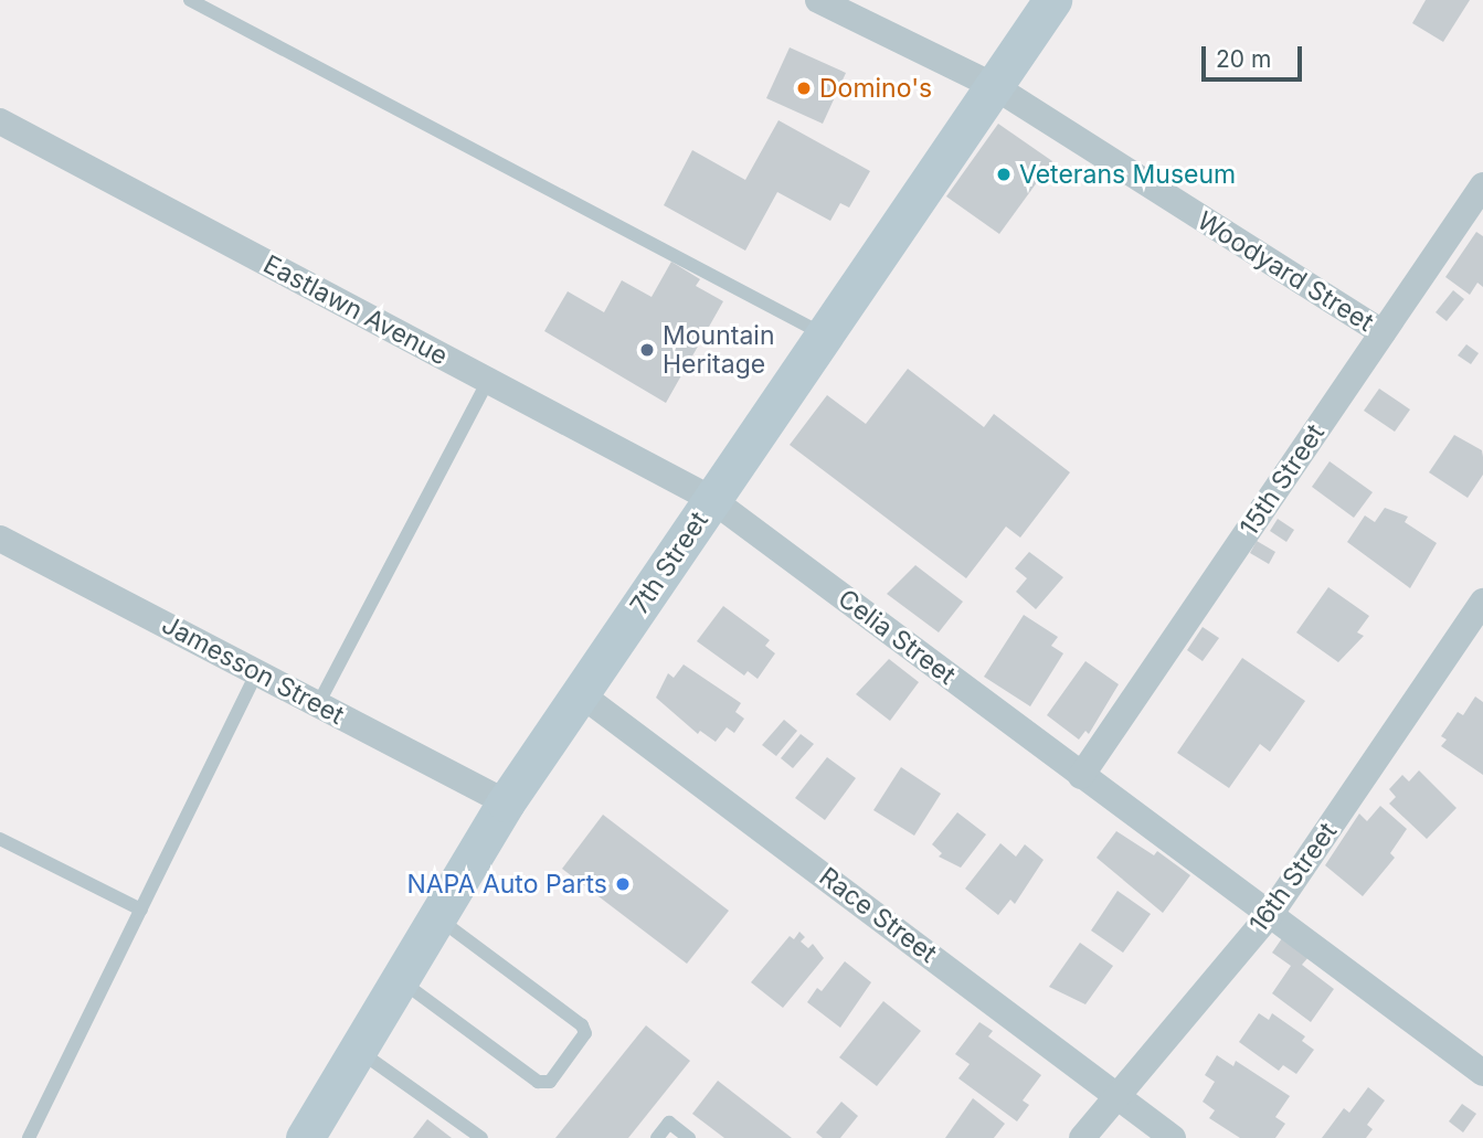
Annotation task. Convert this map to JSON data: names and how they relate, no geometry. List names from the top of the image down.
{
  "streets": {
    "main road": ["7th Street"],
    "street": [
      "Woodyard Street",
      "Eastlawn Avenue",
      "15th Street",
      "Celia Street",
      "Jamesson Street",
      "16th Street",
      "Race Street"
    ]
  },
  "crossings": [
    ["Woodyard Street", "15th Street"],
    ["Woodyard Street", "7th Street"],
    ["Eastlawn Avenue", "7th Street"],
    ["Eastlawn Avenue", "Celia Street"],
    ["15th Street", "Celia Street"],
    ["7th Street", "Celia Street"],
    ["7th Street", "Jamesson Street"],
    ["7th Street", "Race Street"],
    ["Celia Street", "16th Street"],
    ["16th Street", "Race Street"]
  ],
  "places": [
    "Domino's",
    "Veterans Museum",
    "Mountain Heritage",
    "NAPA Auto Parts"
  ],
  "scale_bar": "20 m"
}
